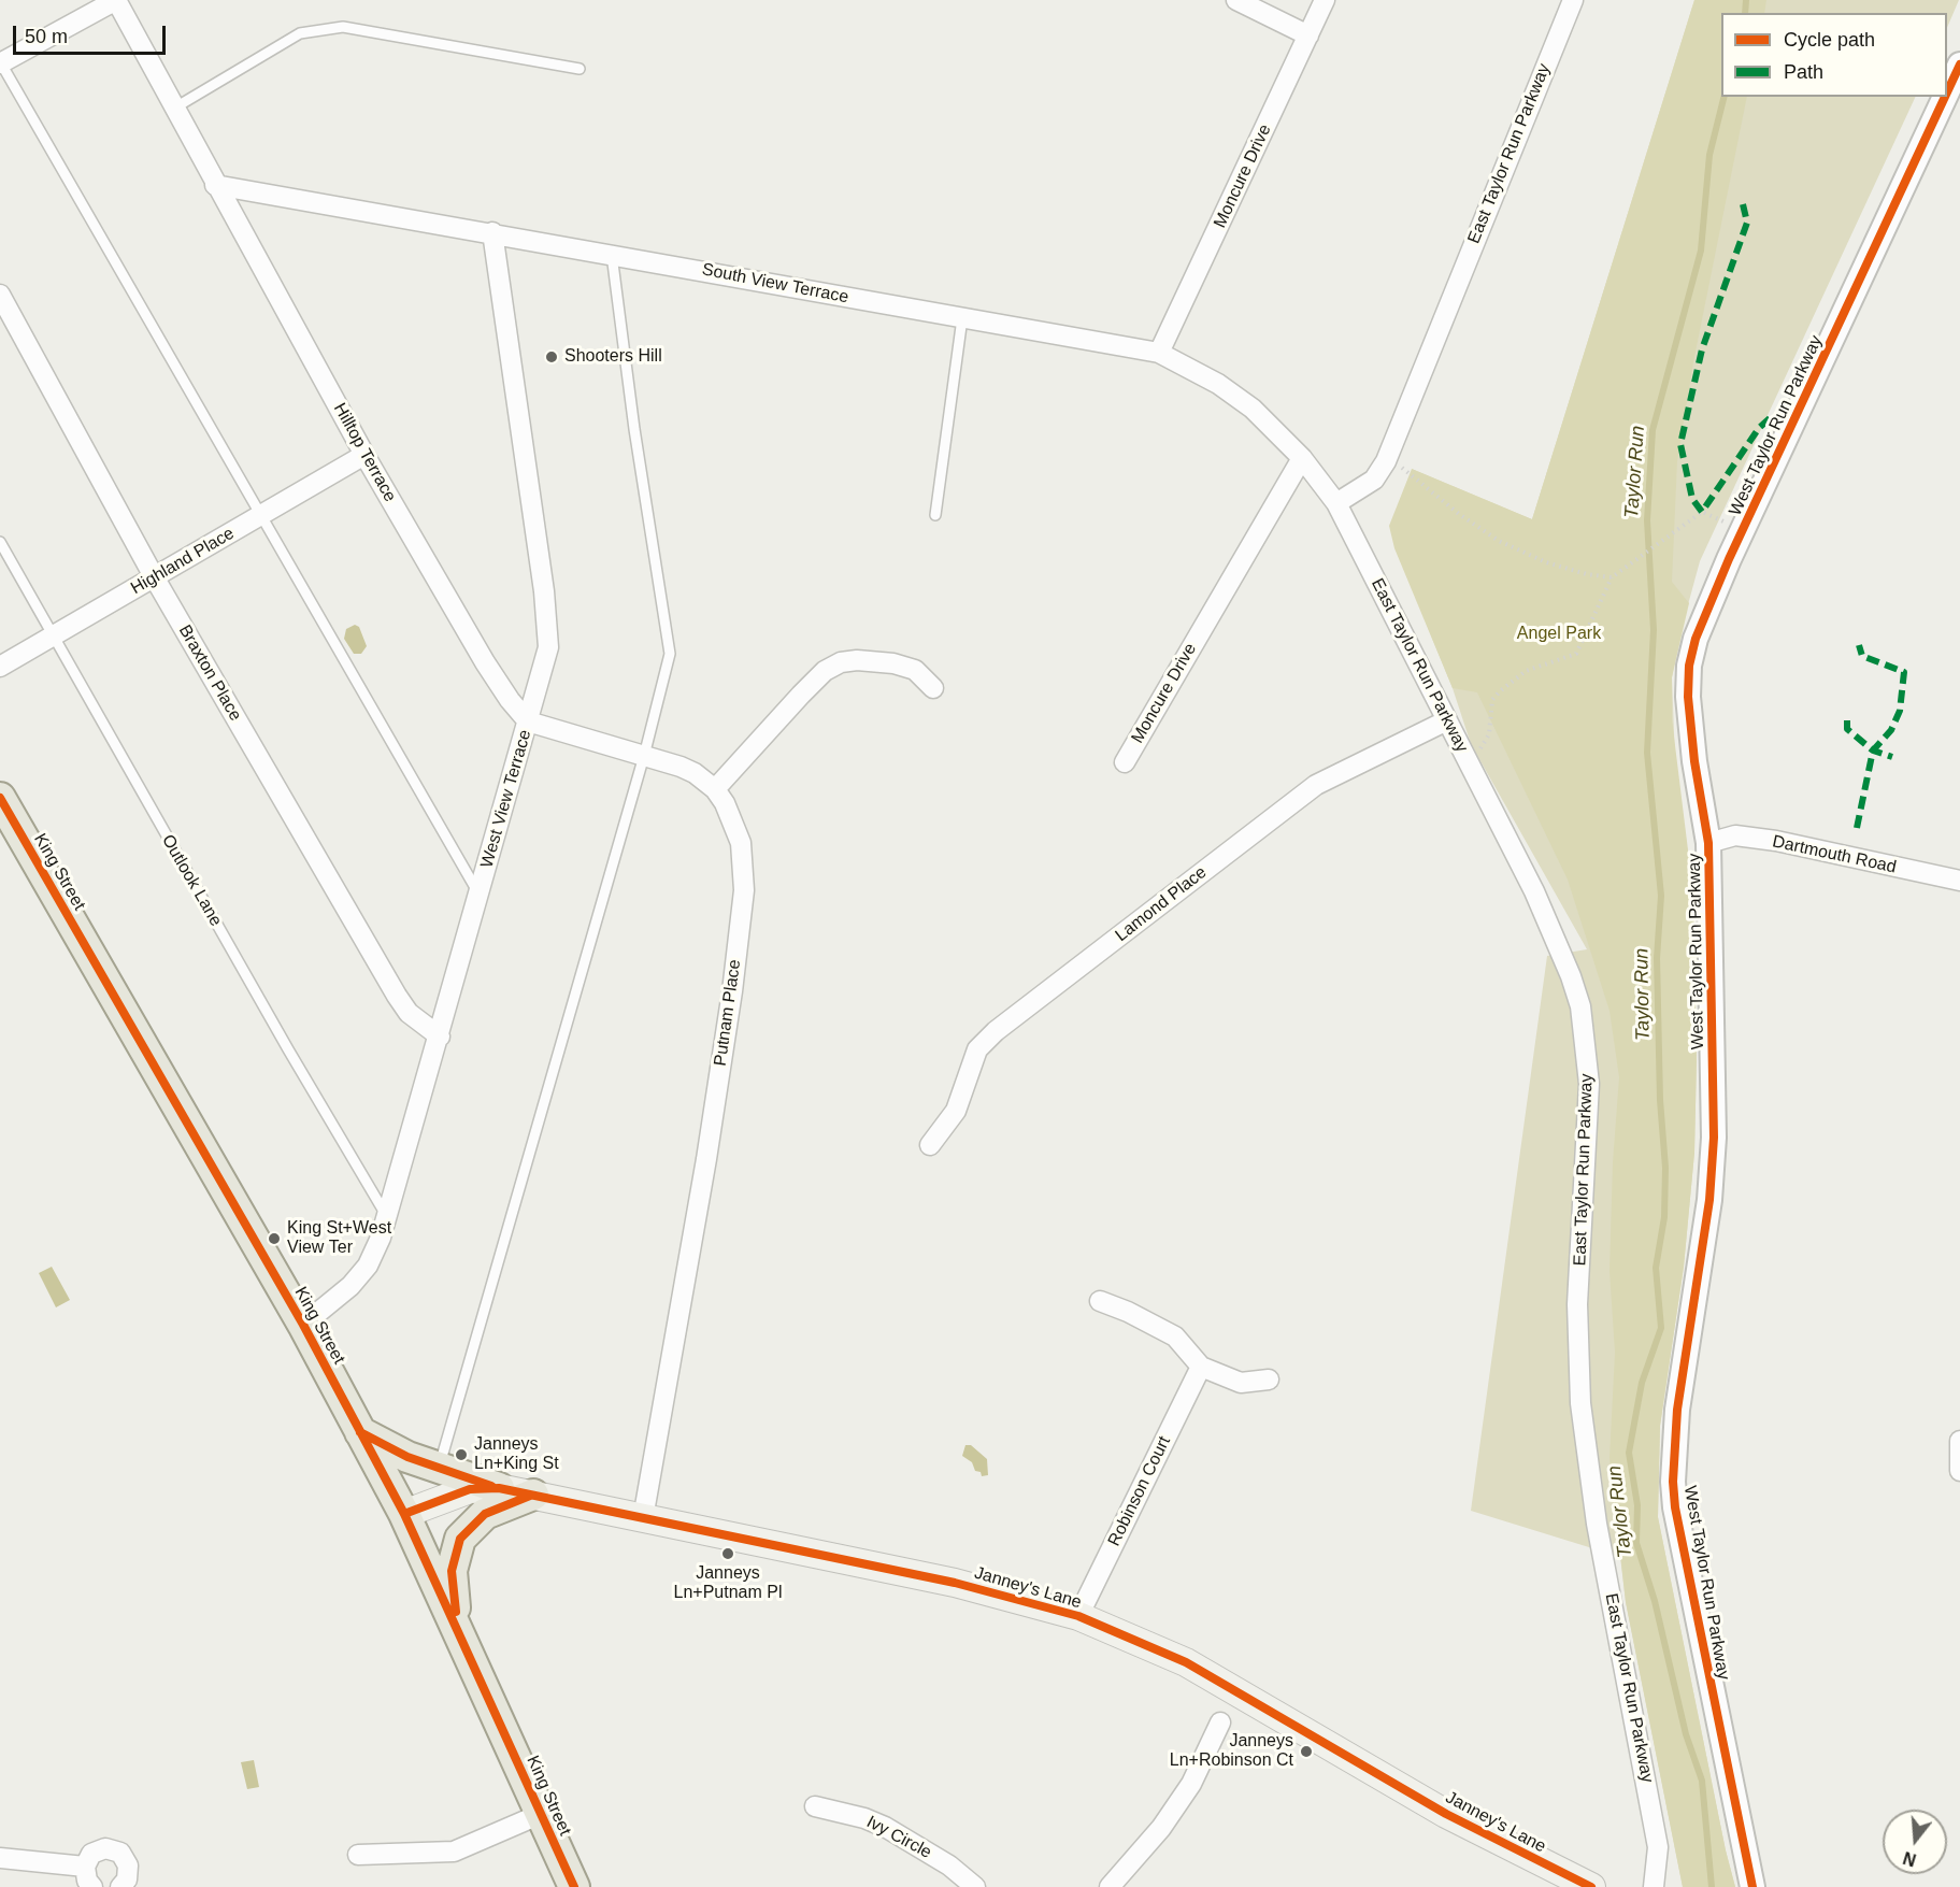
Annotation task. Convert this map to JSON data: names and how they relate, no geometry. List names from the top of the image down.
{
  "streets": {
    "main road": ["King Street", "Janney's Lane"],
    "street": [
      "East Taylor Run Parkway",
      "Moncure Drive",
      "South View Terrace",
      "West Taylor Run Parkway",
      "Hilltop Terrace",
      "Highland Place",
      "Braxton Place",
      "West View Terrace",
      "Dartmouth Road",
      "Lamond Place",
      "Putnam Place",
      "Robinson Court",
      "Ivy Circle"
    ],
    "lane": ["Outlook Lane"]
  },
  "crossings": [
    ["East Taylor Run Parkway", "Moncure Drive"],
    ["East Taylor Run Parkway", "South View Terrace"],
    ["East Taylor Run Parkway", "Lamond Place"],
    ["Moncure Drive", "South View Terrace"],
    ["South View Terrace", "Hilltop Terrace"],
    ["South View Terrace", "West View Terrace"],
    ["West Taylor Run Parkway", "Dartmouth Road"],
    ["Hilltop Terrace", "Highland Place"],
    ["Hilltop Terrace", "West View Terrace"],
    ["Highland Place", "Braxton Place"],
    ["Highland Place", "Outlook Lane"],
    ["Braxton Place", "West View Terrace"],
    ["West View Terrace", "King Street"],
    ["West View Terrace", "Outlook Lane"],
    ["King Street", "Janney's Lane"],
    ["Putnam Place", "Janney's Lane"],
    ["Robinson Court", "Janney's Lane"]
  ],
  "water": ["Taylor Run"],
  "parks": ["Angel Park"],
  "places": [
    "Shooters Hill",
    "King St+West View Ter",
    "Janneys Ln+King St",
    "Janneys Ln+Putnam Pl",
    "Janneys Ln+Robinson Ct"
  ],
  "legend": ["Cycle path", "Path"],
  "scale_bar": "50 m",
  "north": "bottom"
}
